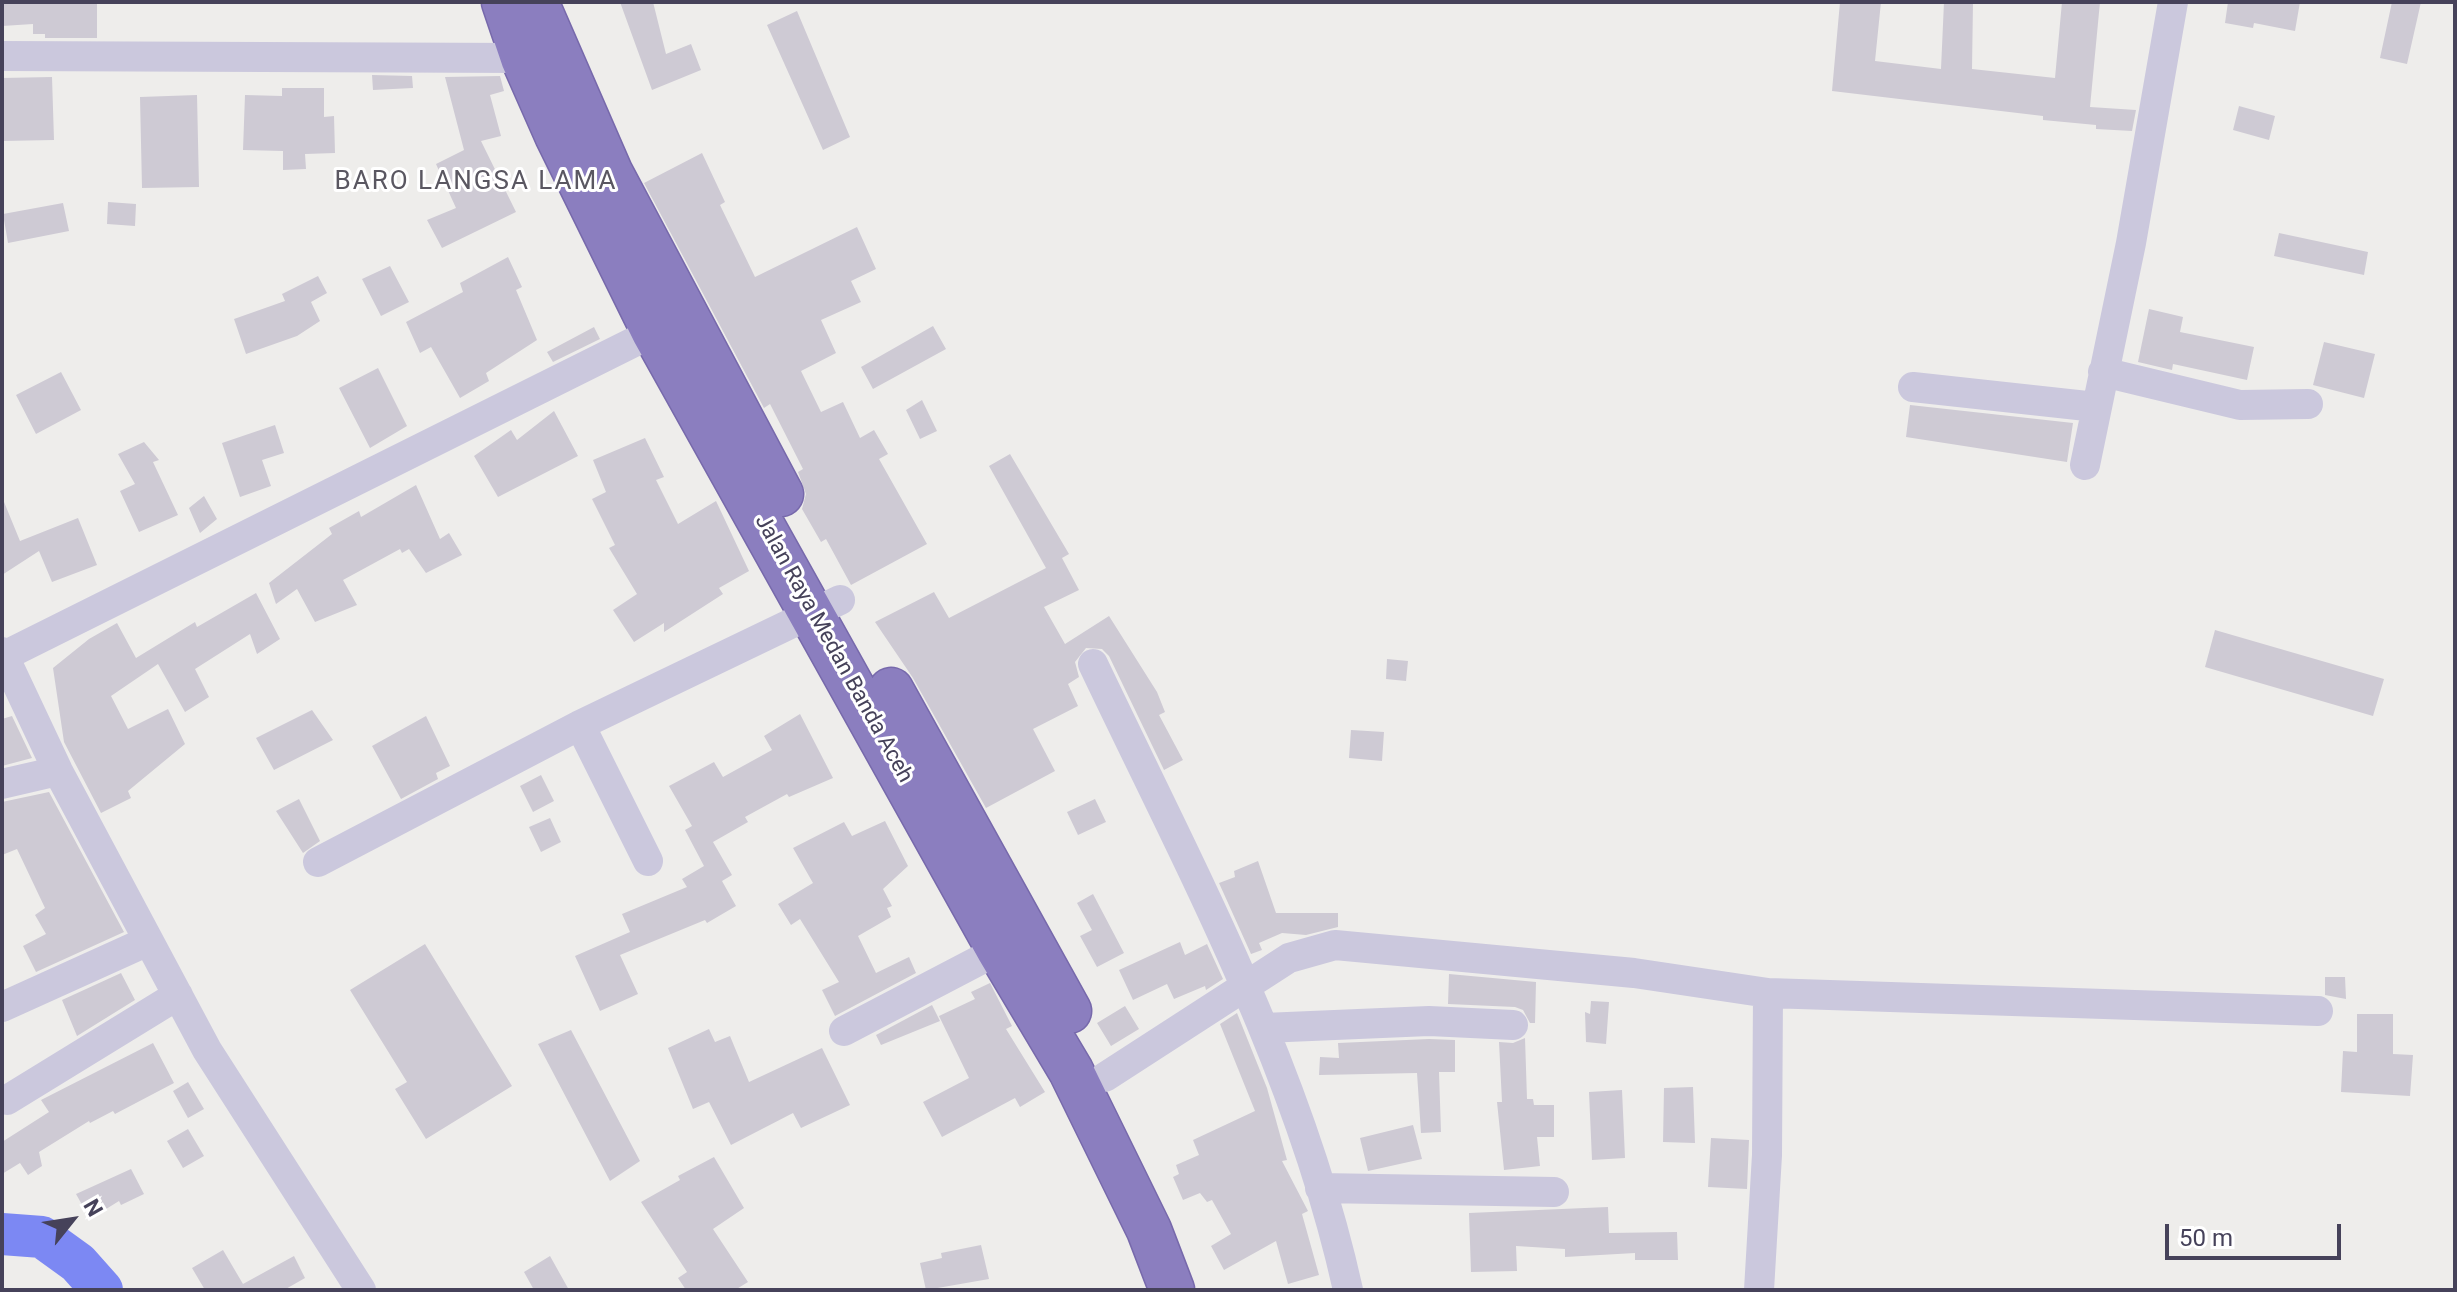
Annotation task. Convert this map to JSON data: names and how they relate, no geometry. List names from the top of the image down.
{
  "streets": {
    "highway": ["Jalan Raya Medan Banda Aceh"]
  },
  "districts": ["BARO LANGSA LAMA"],
  "scale_bar": "50 m",
  "north": "top right"
}
